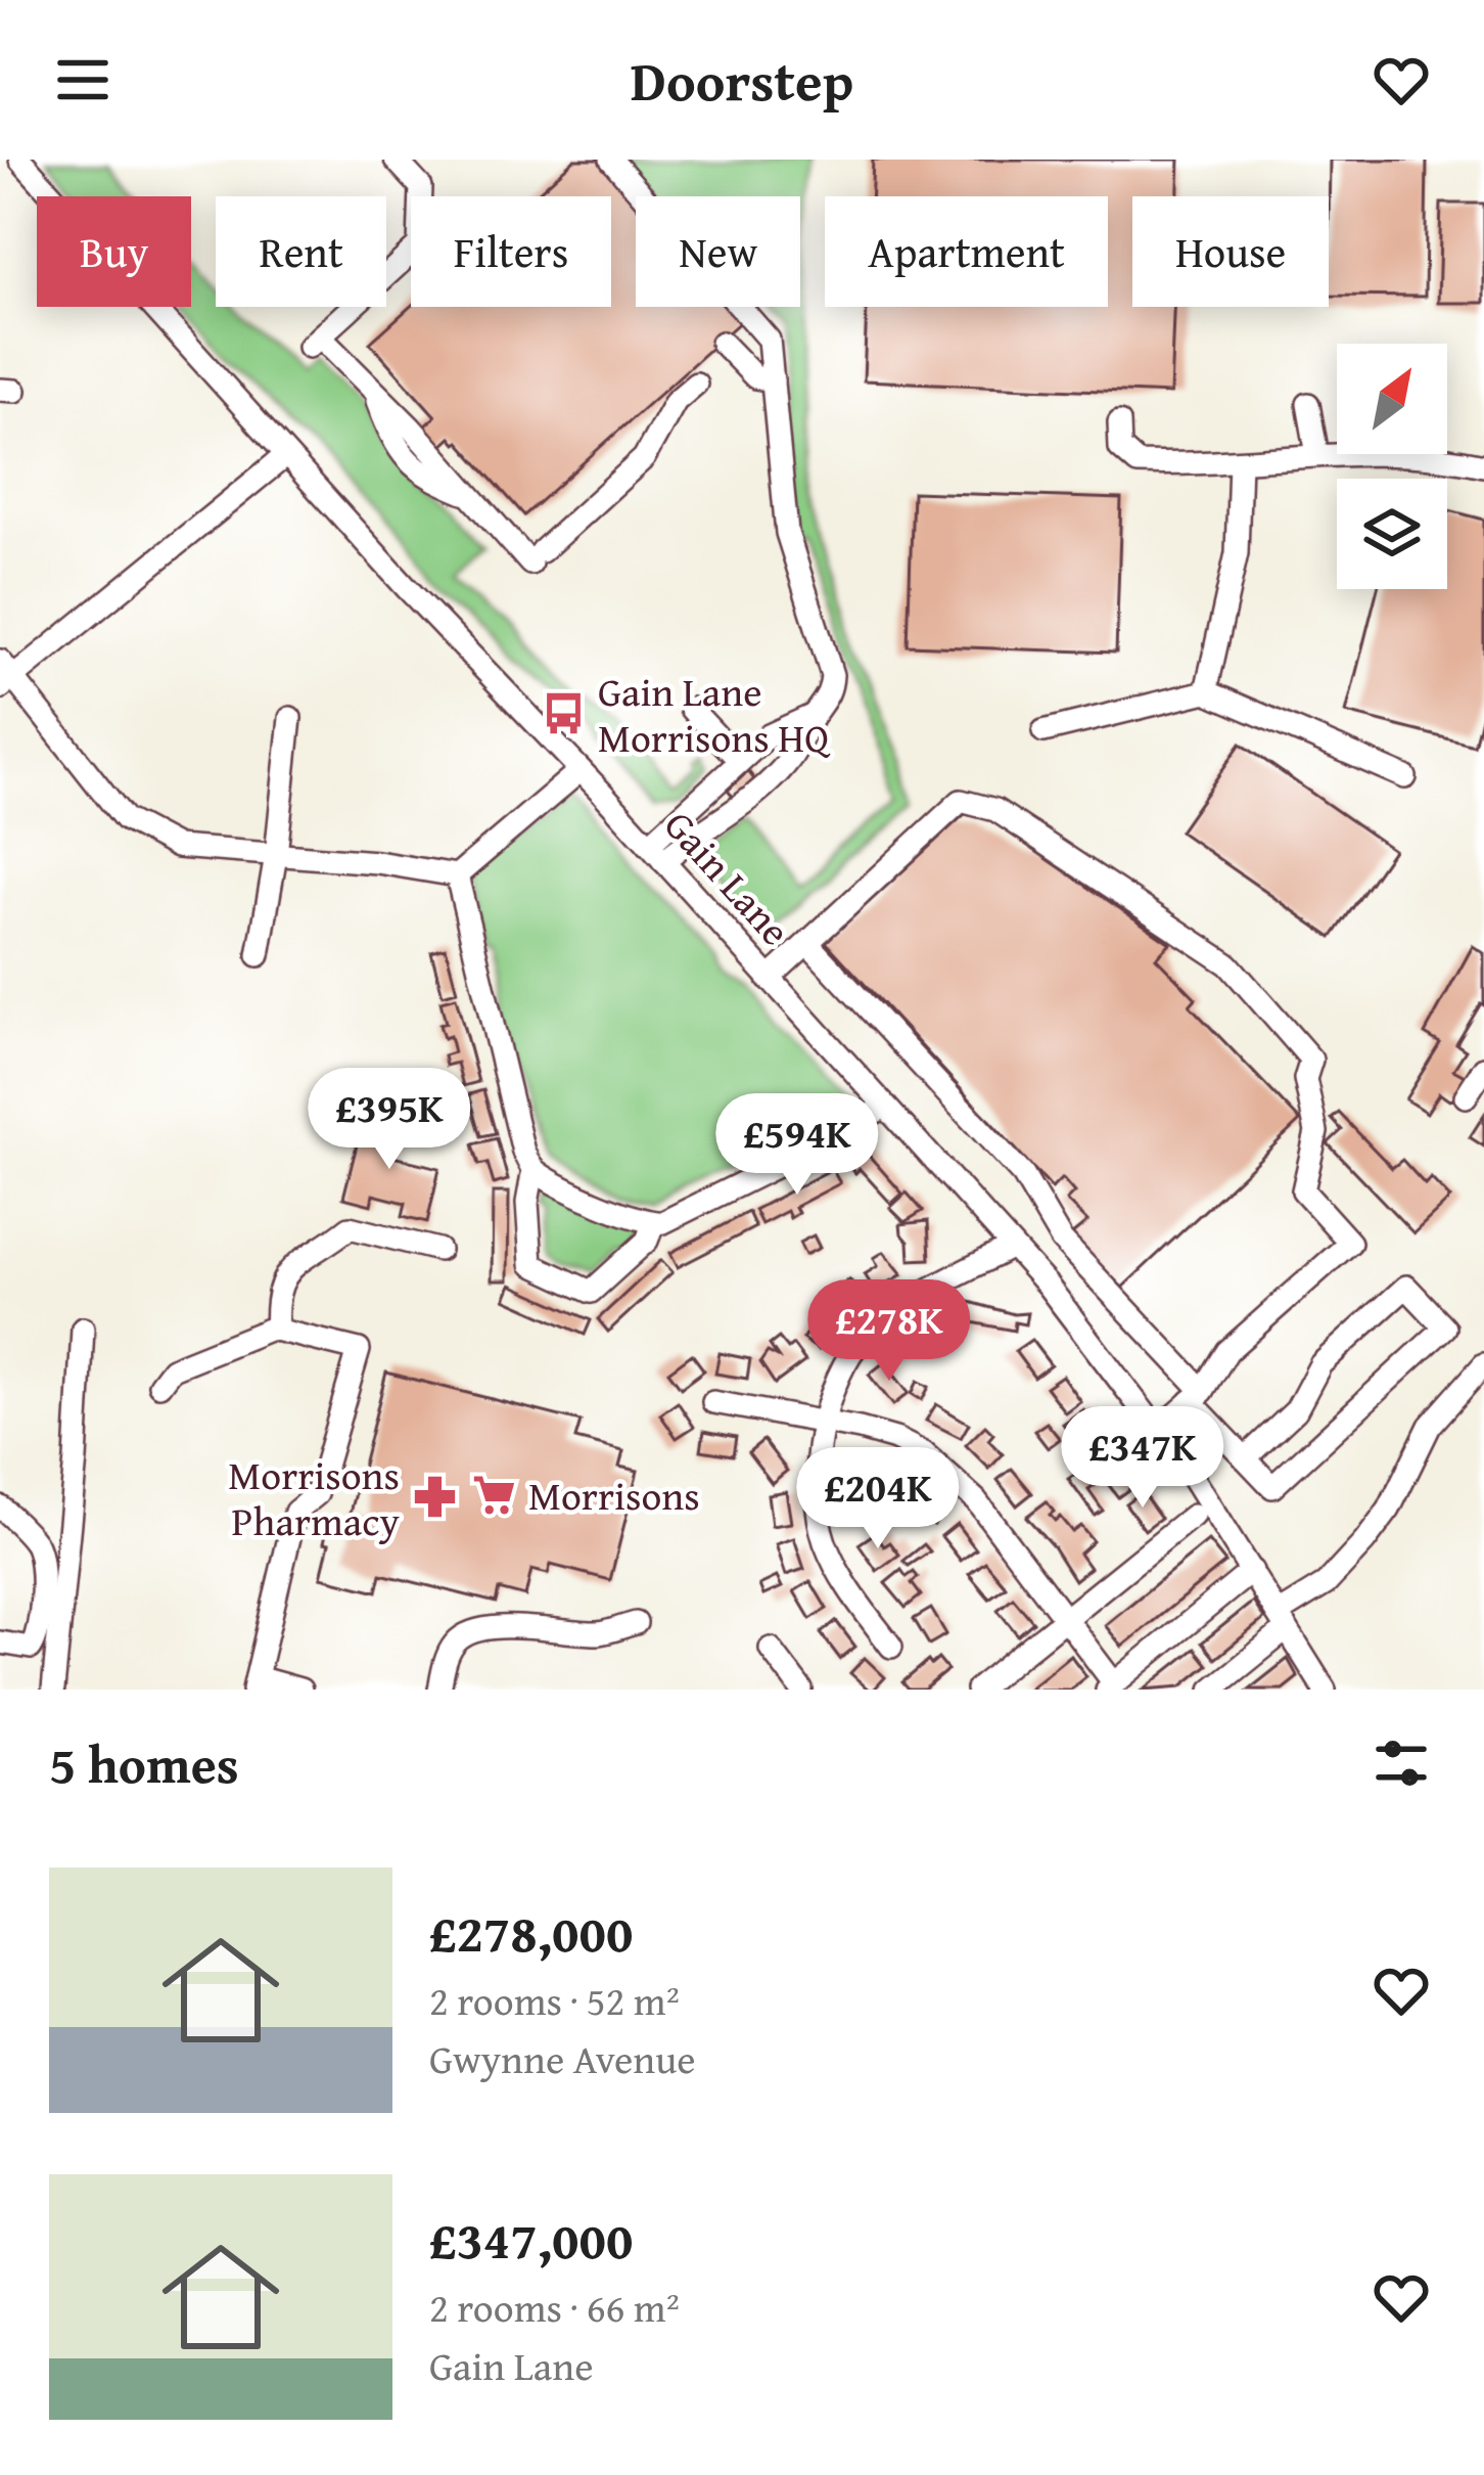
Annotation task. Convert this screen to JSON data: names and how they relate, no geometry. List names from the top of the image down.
{
  "streets": {
    "street": ["Gain Lane"]
  },
  "places": {
    "bus stop": ["Gain Lane Morrisons HQ"],
    "supermarket": ["Morrisons"],
    "pharmacy": ["Morrisons Pharmacy"]
  },
  "north": "top right",
  "page": {
    "header": "Doorstep",
    "chip": [
      "Buy",
      "Rent",
      "Filters",
      "New",
      "Apartment",
      "House"
    ],
    "price": [
      "£395K",
      "£594K",
      "£278K",
      "£347K",
      "£204K"
    ],
    "heading": "5 homes",
    "list": [
      {
        "name": "£278,000",
        "note": "2 rooms · 52 m² · Gwynne Avenue"
      },
      {
        "name": "£347,000",
        "note": "2 rooms · 66 m² · Gain Lane"
      }
    ]
  }
}
